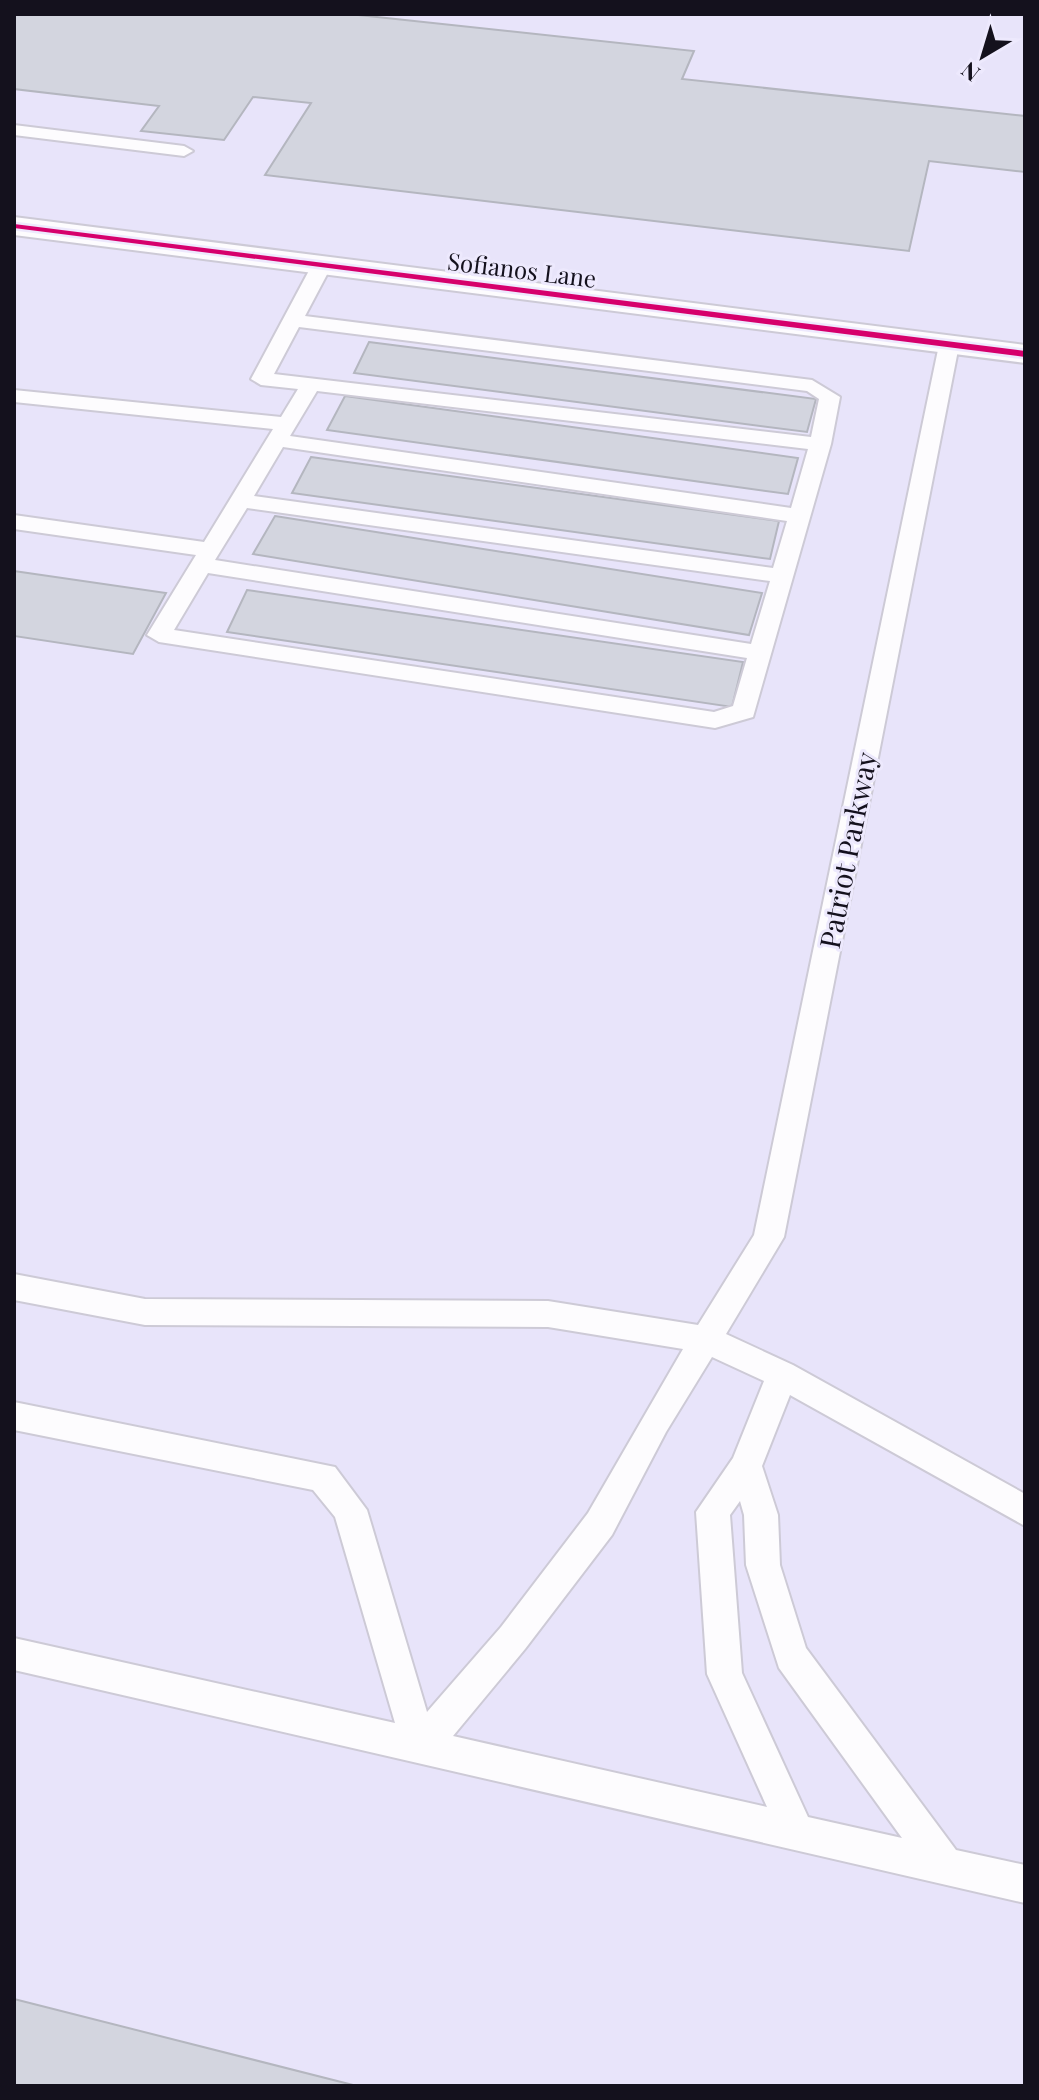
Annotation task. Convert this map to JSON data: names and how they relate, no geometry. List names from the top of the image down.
{
  "streets": {
    "street": ["Sofianos Lane"],
    "lane": ["Patriot Parkway"]
  },
  "crossings": [
    ["Sofianos Lane", "Patriot Parkway"]
  ],
  "north": "bottom left"
}
